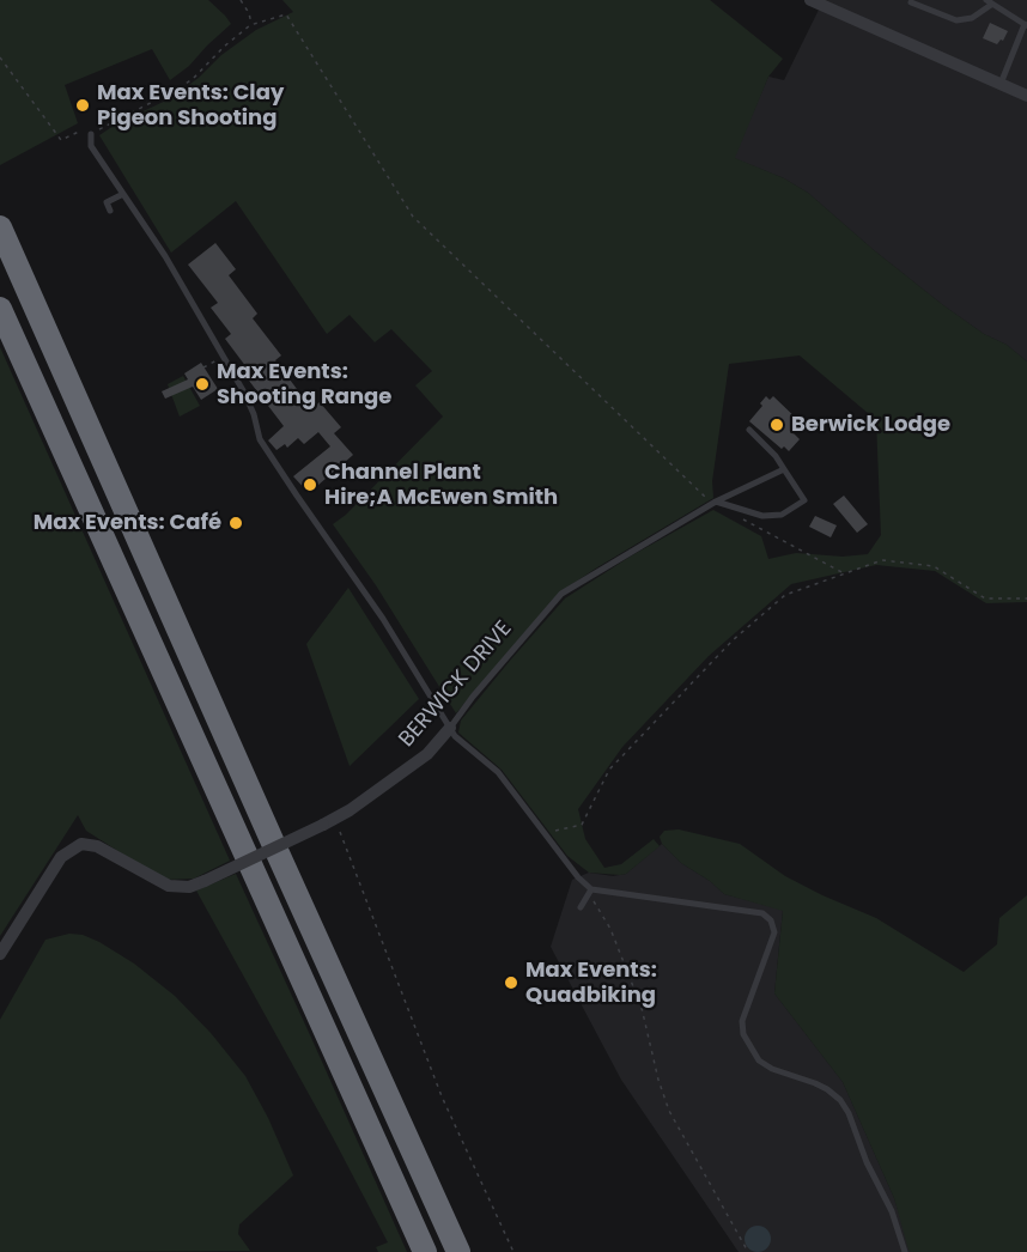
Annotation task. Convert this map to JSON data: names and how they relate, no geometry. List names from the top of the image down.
{
  "streets": {
    "street": ["BERWICK DRIVE"]
  },
  "places": [
    "Max Events: Clay Pigeon Shooting",
    "Max Events: Shooting Range",
    "Berwick Lodge",
    "Channel Plant Hire;A McEwen Smith",
    "Max Events: Café",
    "Max Events: Quadbiking"
  ]
}
